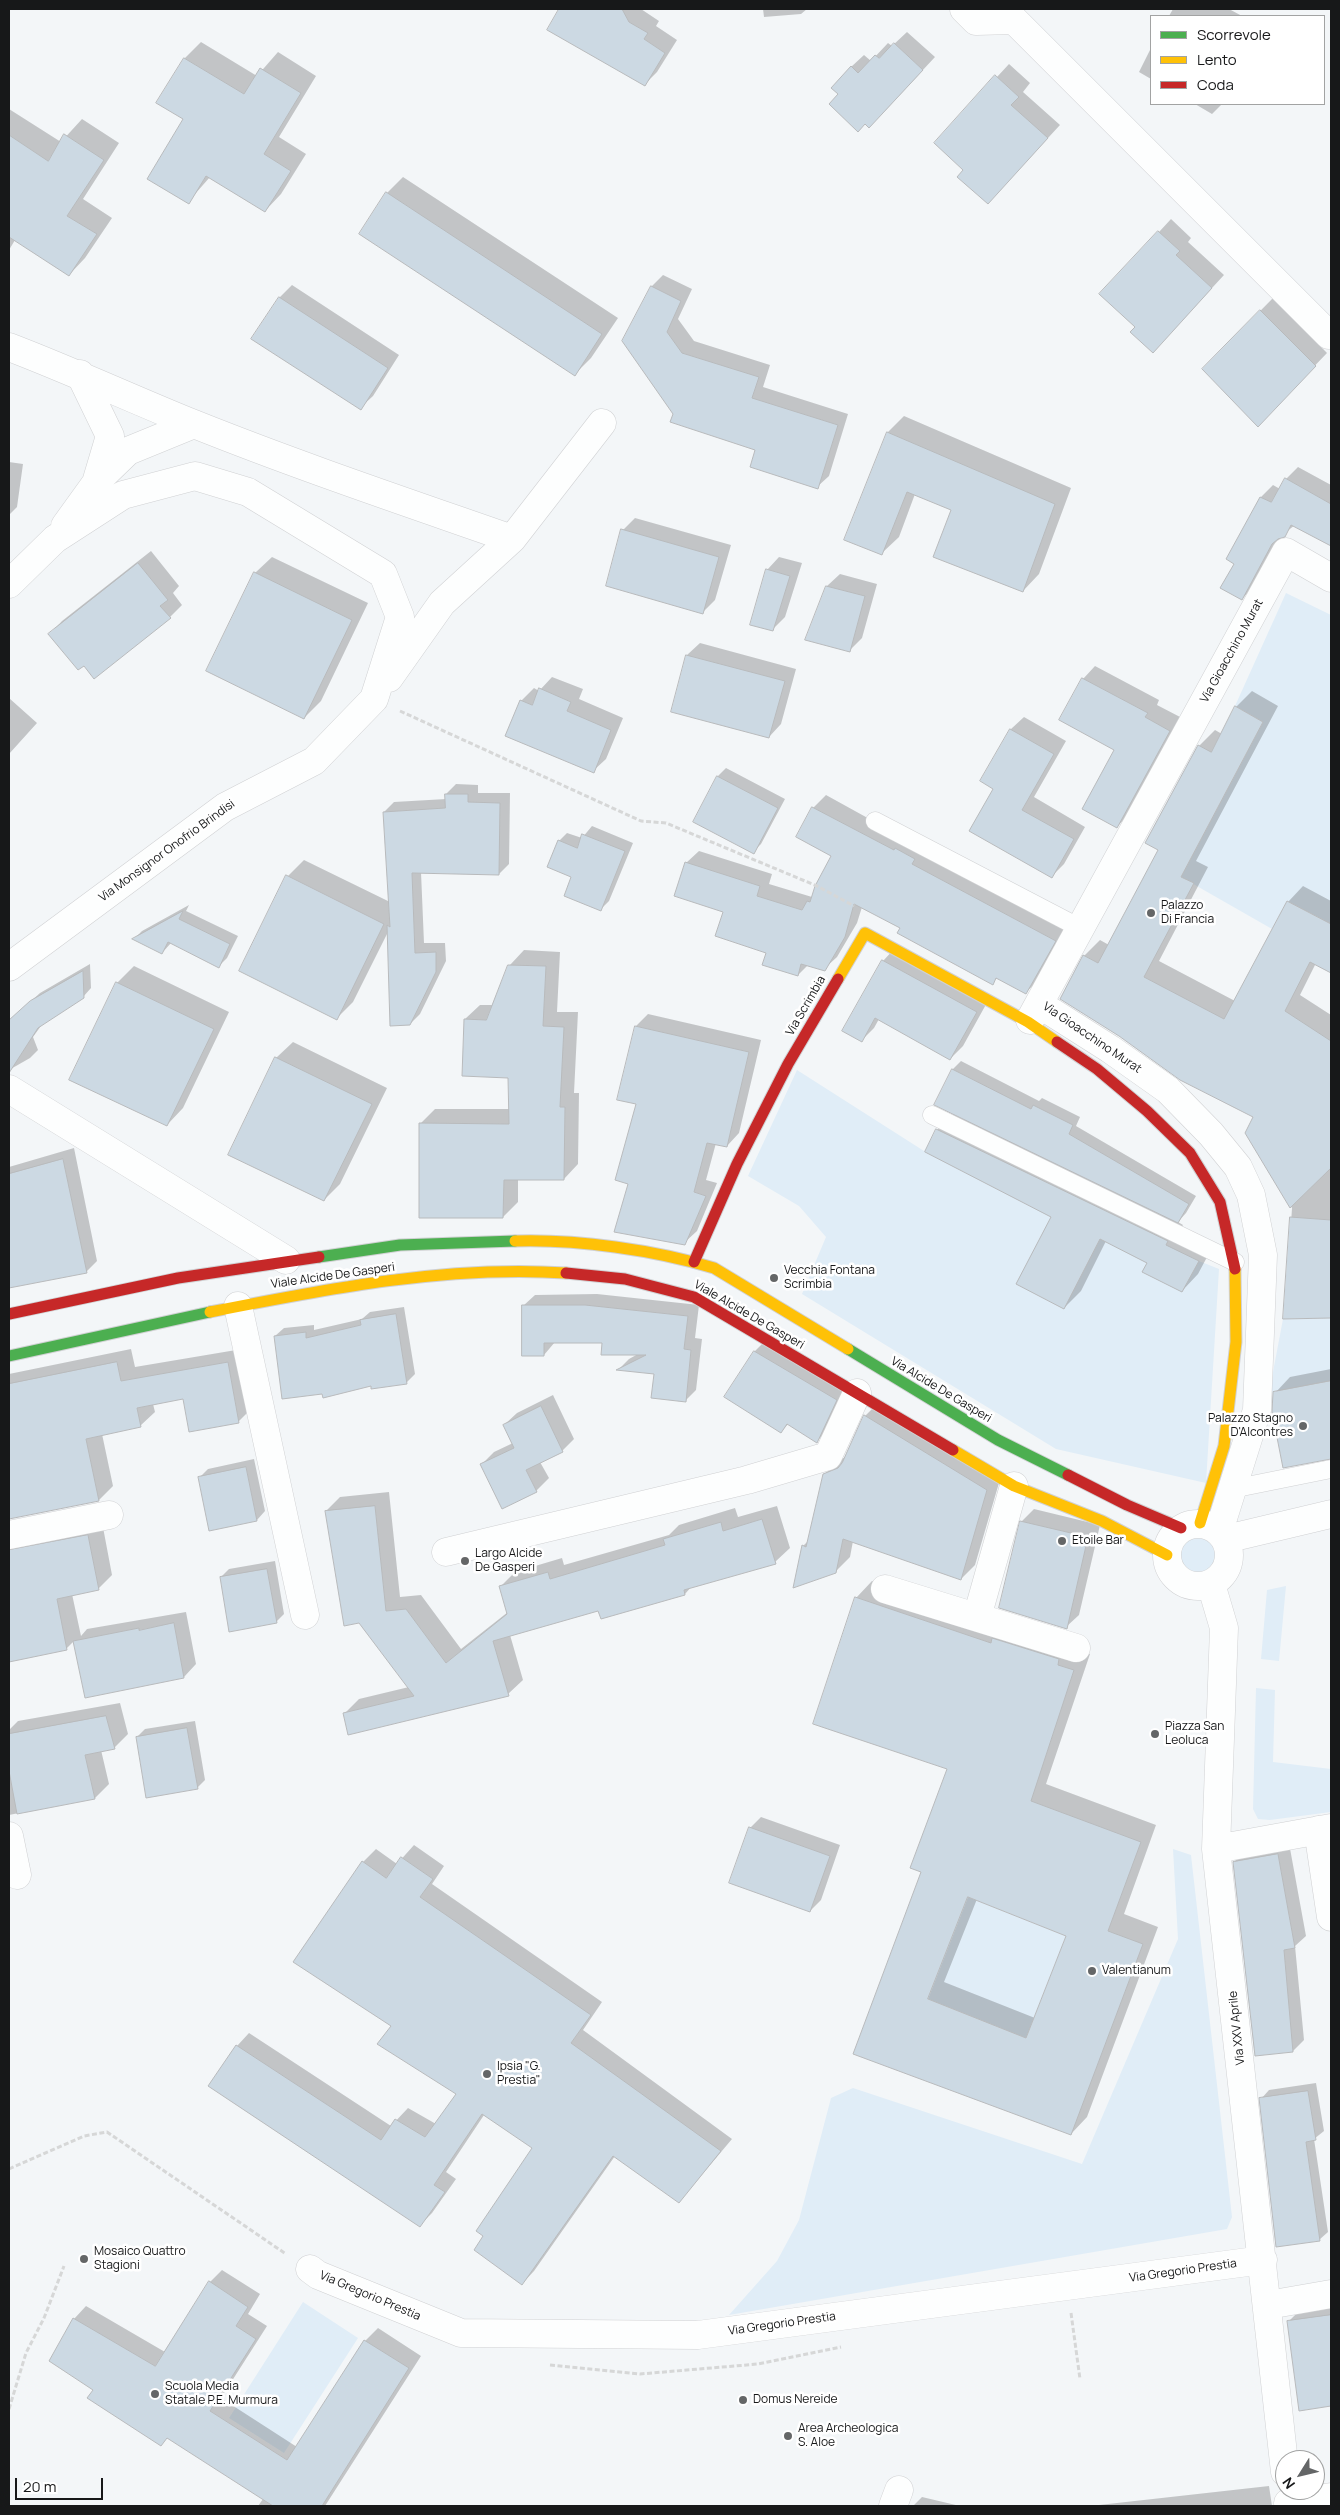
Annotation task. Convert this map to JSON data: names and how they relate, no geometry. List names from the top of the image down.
{
  "streets": {
    "main road": [
      "Via Gioacchino Murat",
      "Via Scrimbia",
      "Viale Alcide De Gasperi",
      "Via Alcide De Gasperi"
    ],
    "street": ["Via Monsignor Onofrio Brindisi", "Via XXV Aprile", "Via Gregorio Prestia"]
  },
  "crossings": [
    ["Via Gioacchino Murat", "Via Scrimbia"],
    ["Via Gioacchino Murat", "Viale Alcide De Gasperi"],
    ["Via Gioacchino Murat", "Via Alcide De Gasperi"],
    ["Via Gioacchino Murat", "Via XXV Aprile"],
    ["Via Scrimbia", "Viale Alcide De Gasperi"],
    ["Via Scrimbia", "Via Alcide De Gasperi"],
    ["Viale Alcide De Gasperi", "Via Alcide De Gasperi"],
    ["Viale Alcide De Gasperi", "Via XXV Aprile"],
    ["Via Alcide De Gasperi", "Via XXV Aprile"],
    ["Via XXV Aprile", "Via Gregorio Prestia"]
  ],
  "places": [
    "Palazzo Di Francia",
    "Vecchia Fontana Scrimbia",
    "Palazzo Stagno D'Alcontres",
    "Etoile Bar",
    "Largo Alcide De Gasperi",
    "Piazza San Leoluca",
    "Valentianum",
    "Ipsia \"G. Prestia\"",
    "Mosaico Quattro Stagioni",
    "Scuola Media Statale P.E. Murmura",
    "Domus Nereide",
    "Area Archeologica S. Aloe"
  ],
  "legend": ["Scorrevole", "Lento", "Coda"],
  "scale_bar": "20 m",
  "north": "bottom left"
}
